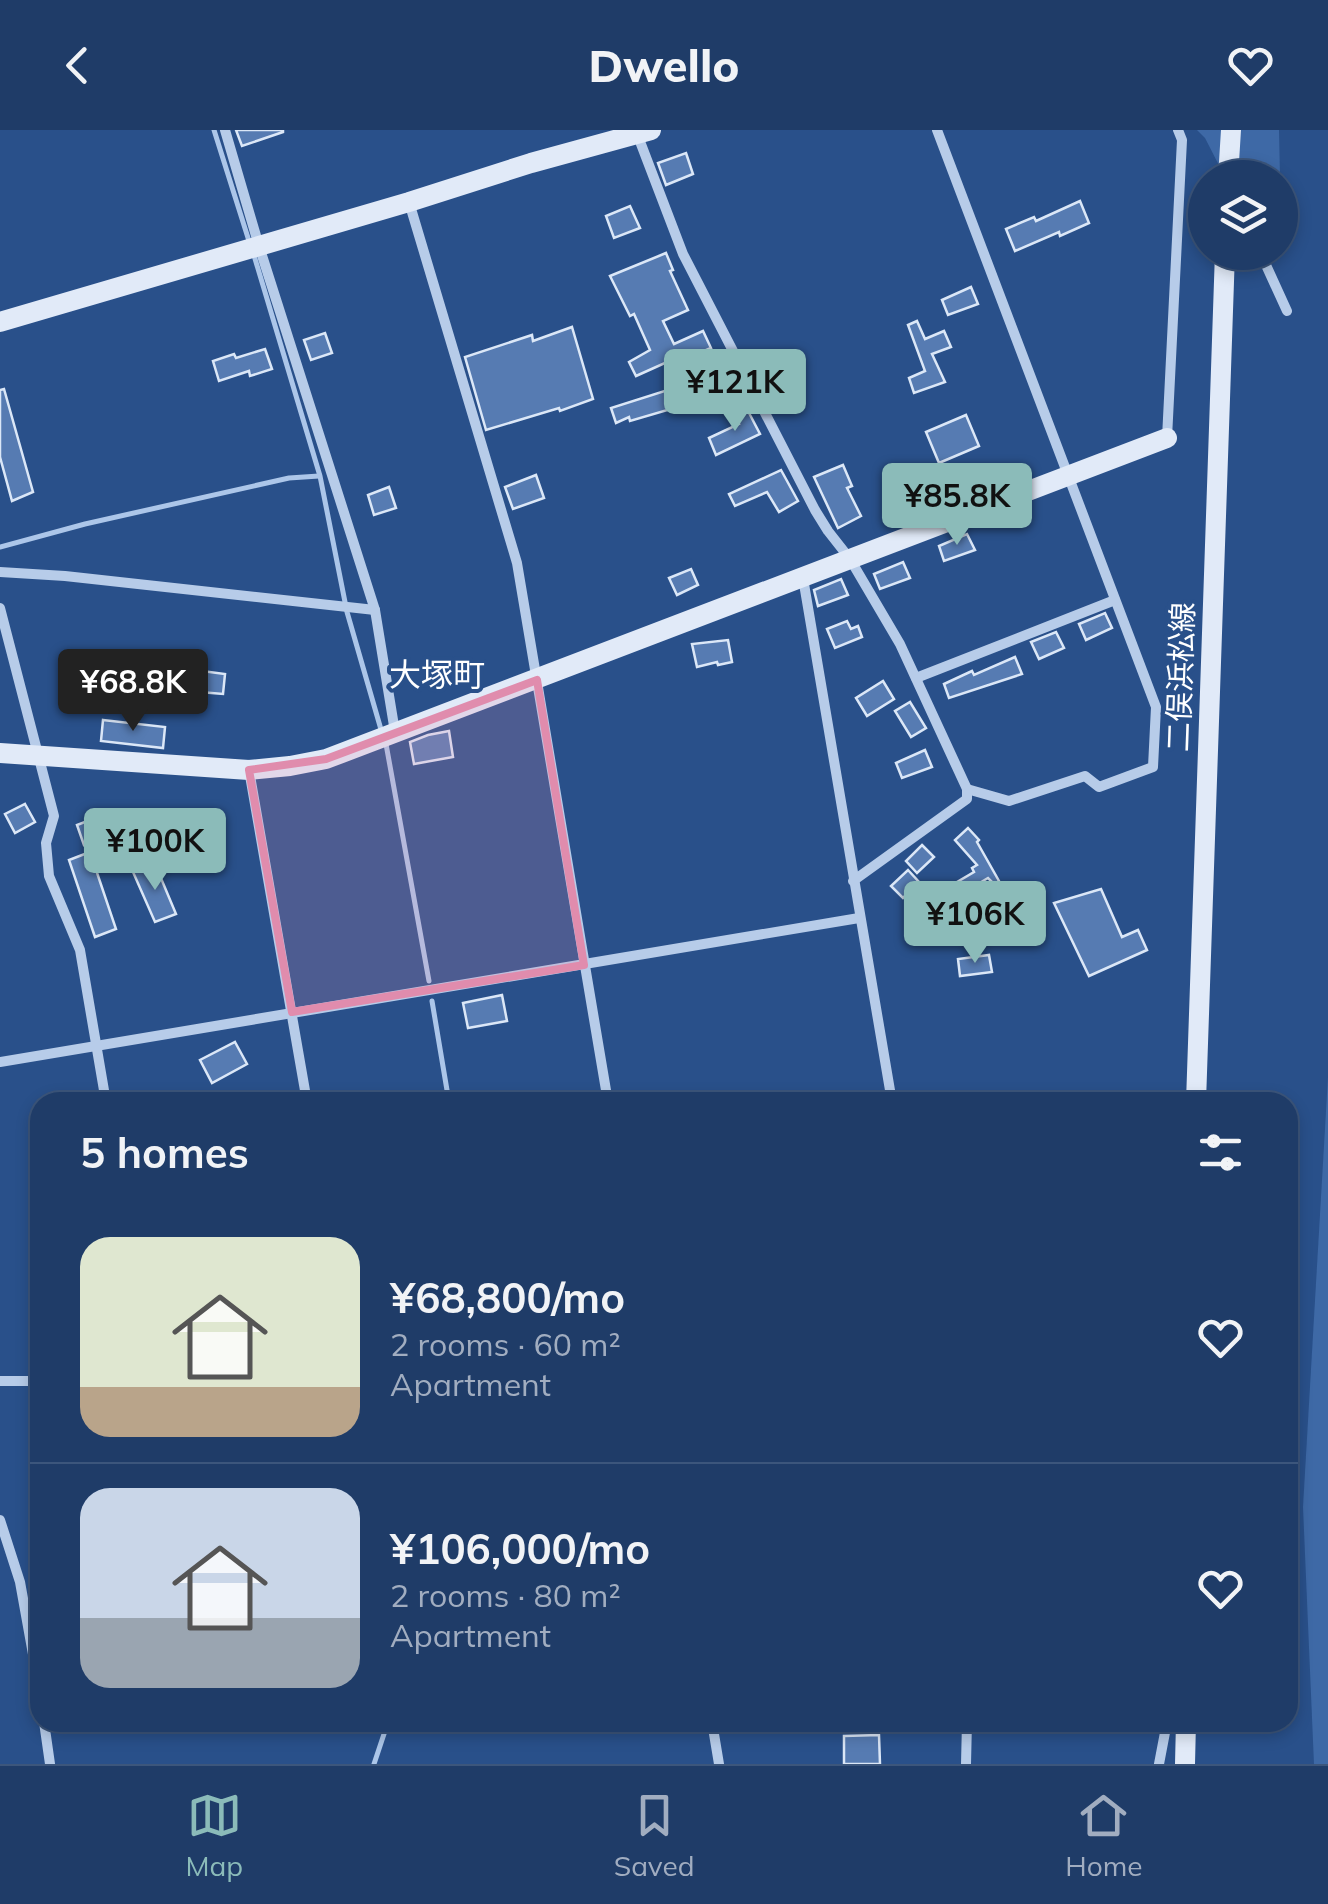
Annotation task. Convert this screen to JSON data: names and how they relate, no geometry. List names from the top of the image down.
{
  "streets": {
    "street": ["二俣浜松線"]
  },
  "districts": ["大塚町"],
  "page": {
    "header": "Dwello",
    "price": [
      "¥121K",
      "¥85.8K",
      "¥68.8K",
      "¥100K",
      "¥106K"
    ],
    "heading": "5 homes",
    "list": [
      {
        "name": "¥68,800/mo",
        "note": "2 rooms · 60 m² · Apartment"
      },
      {
        "name": "¥106,000/mo",
        "note": "2 rooms · 80 m² · Apartment"
      }
    ],
    "tabs": ["Map", "Saved", "Home"]
  }
}
